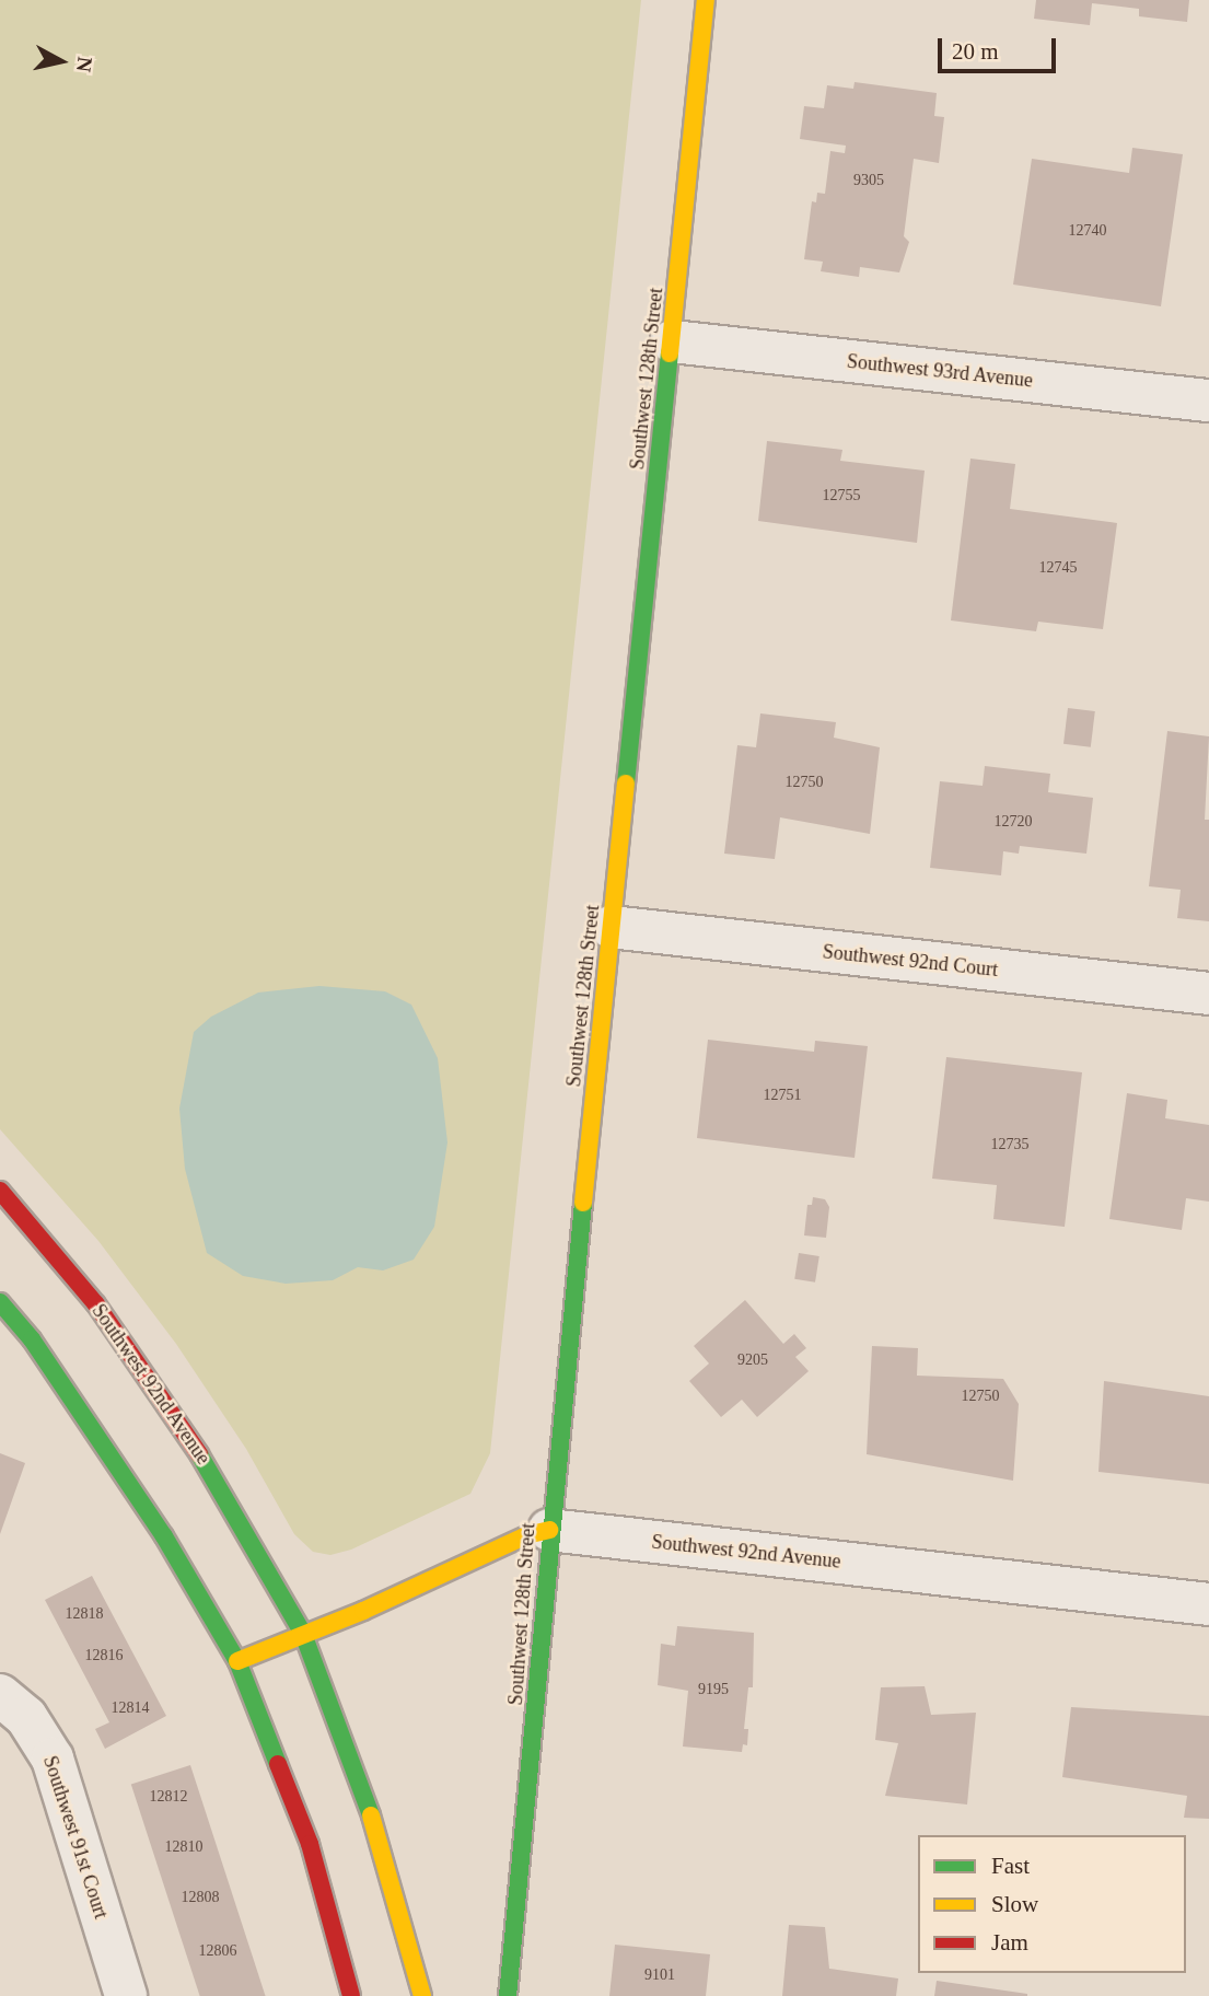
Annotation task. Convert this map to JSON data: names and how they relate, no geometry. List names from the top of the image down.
{
  "streets": {
    "street": [
      "Southwest 93rd Avenue",
      "Southwest 128th Street",
      "Southwest 92nd Court",
      "Southwest 92nd Avenue",
      "Southwest 91st Court"
    ]
  },
  "crossings": [
    ["Southwest 93rd Avenue", "Southwest 128th Street"],
    ["Southwest 128th Street", "Southwest 92nd Court"],
    ["Southwest 128th Street", "Southwest 92nd Avenue"]
  ],
  "house_numbers": [
    "9305",
    "12740",
    "12755",
    "12745",
    "12750",
    "12720",
    "12751",
    "12735",
    "9205",
    "12750",
    "12818",
    "12816",
    "9195",
    "12814",
    "12812",
    "12810",
    "12808",
    "12806",
    "9101"
  ],
  "legend": ["Fast", "Slow", "Jam"],
  "scale_bar": "20 m",
  "north": "right"
}
